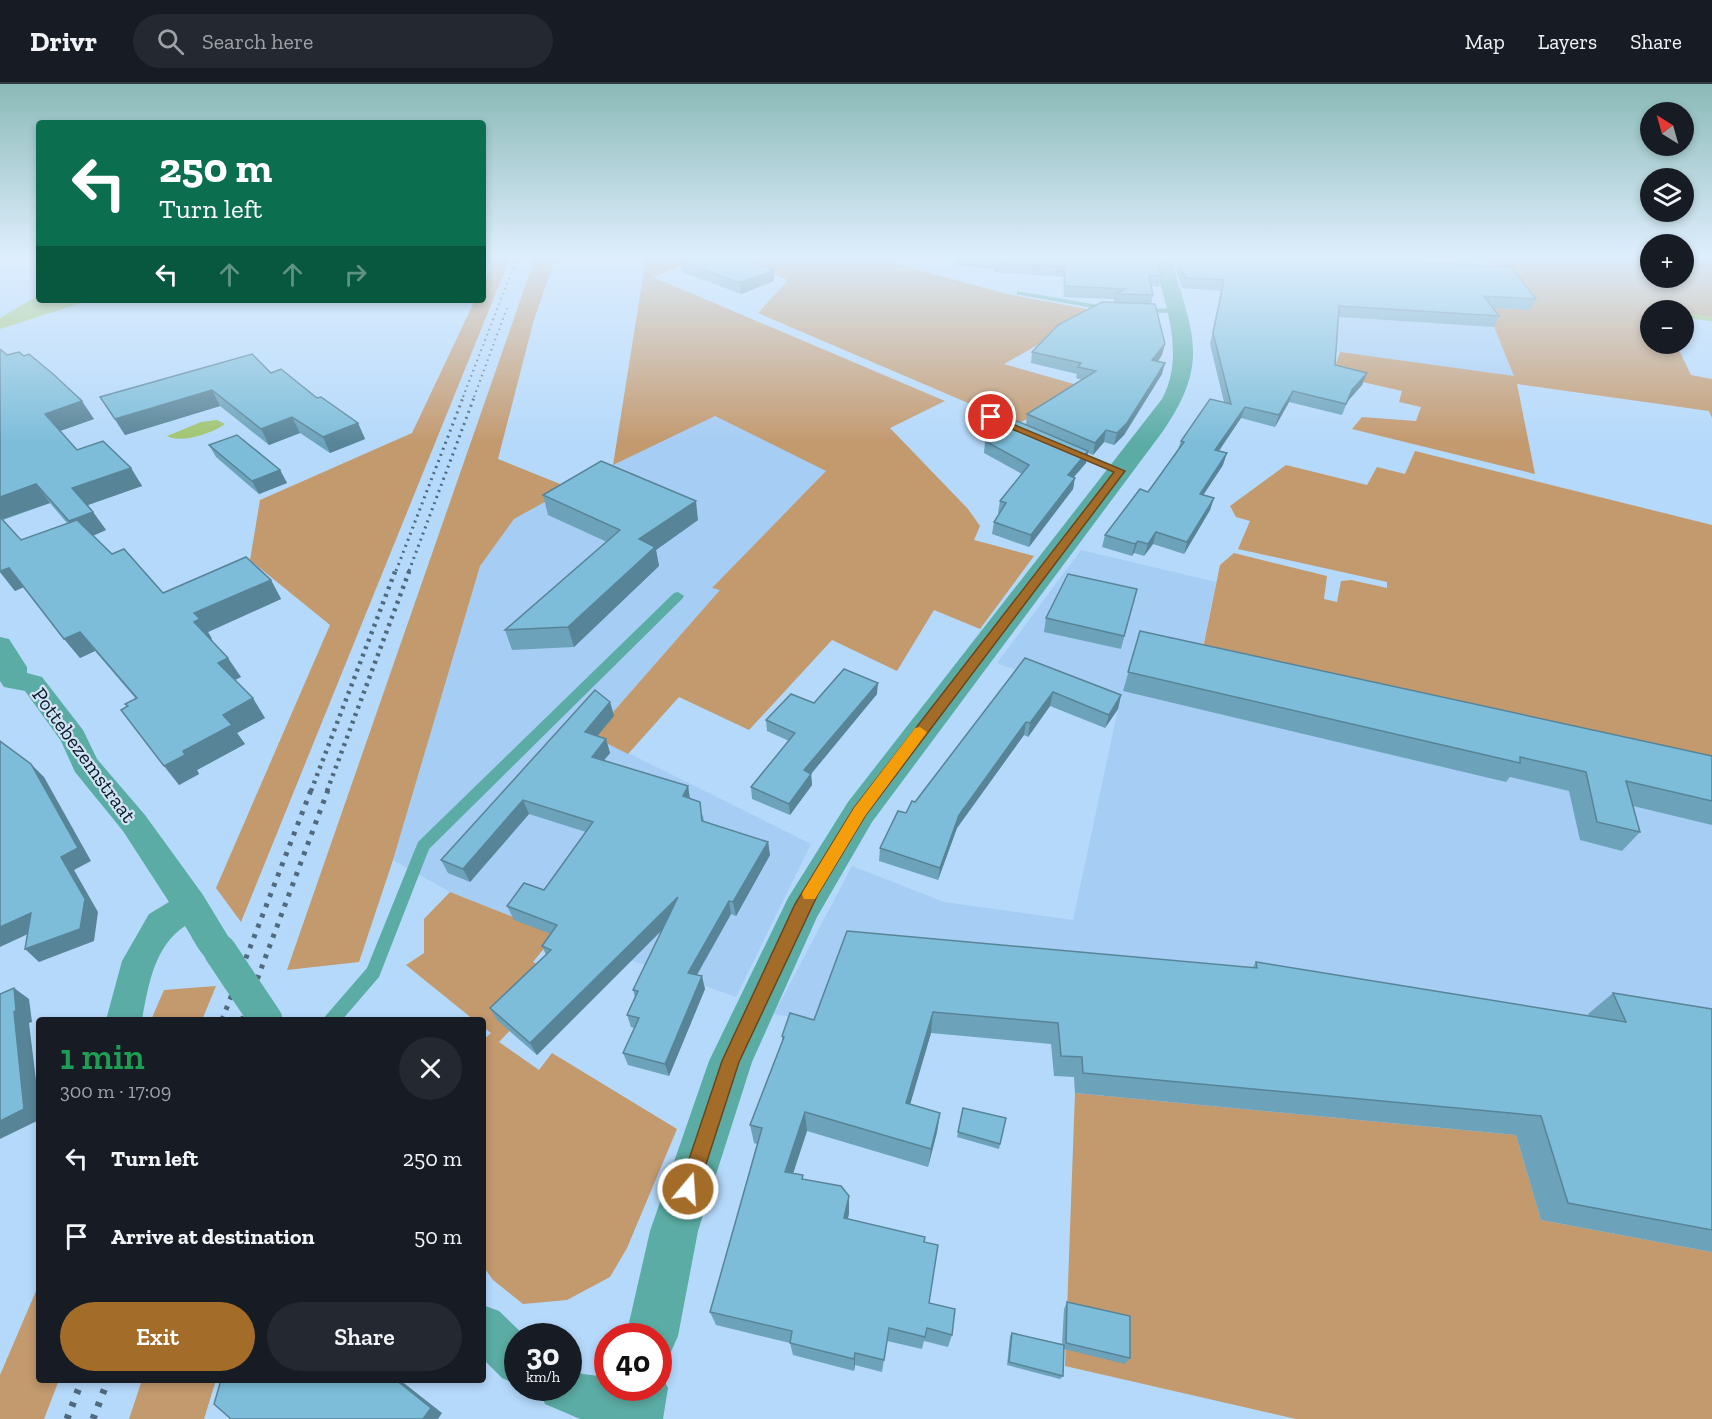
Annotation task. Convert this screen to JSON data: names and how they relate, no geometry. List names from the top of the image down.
{
  "streets": {
    "street": ["Pottebezemstraat"]
  },
  "north": "top left",
  "page": {
    "header": "Drivr",
    "search": "Search here",
    "nav": ["Map", "Layers", "Share"],
    "map_buttons": ["+", "−"],
    "turn": ["250 m", "Turn left"],
    "heading": ["1 min", "300 m · 17:09"],
    "list": [
      {
        "name": "Turn left",
        "value": "250 m"
      },
      {
        "name": "Arrive at destination",
        "value": "50 m"
      }
    ],
    "buttons": ["Exit", "Share"],
    "speed": "30 km/h",
    "limit": "40"
  }
}
